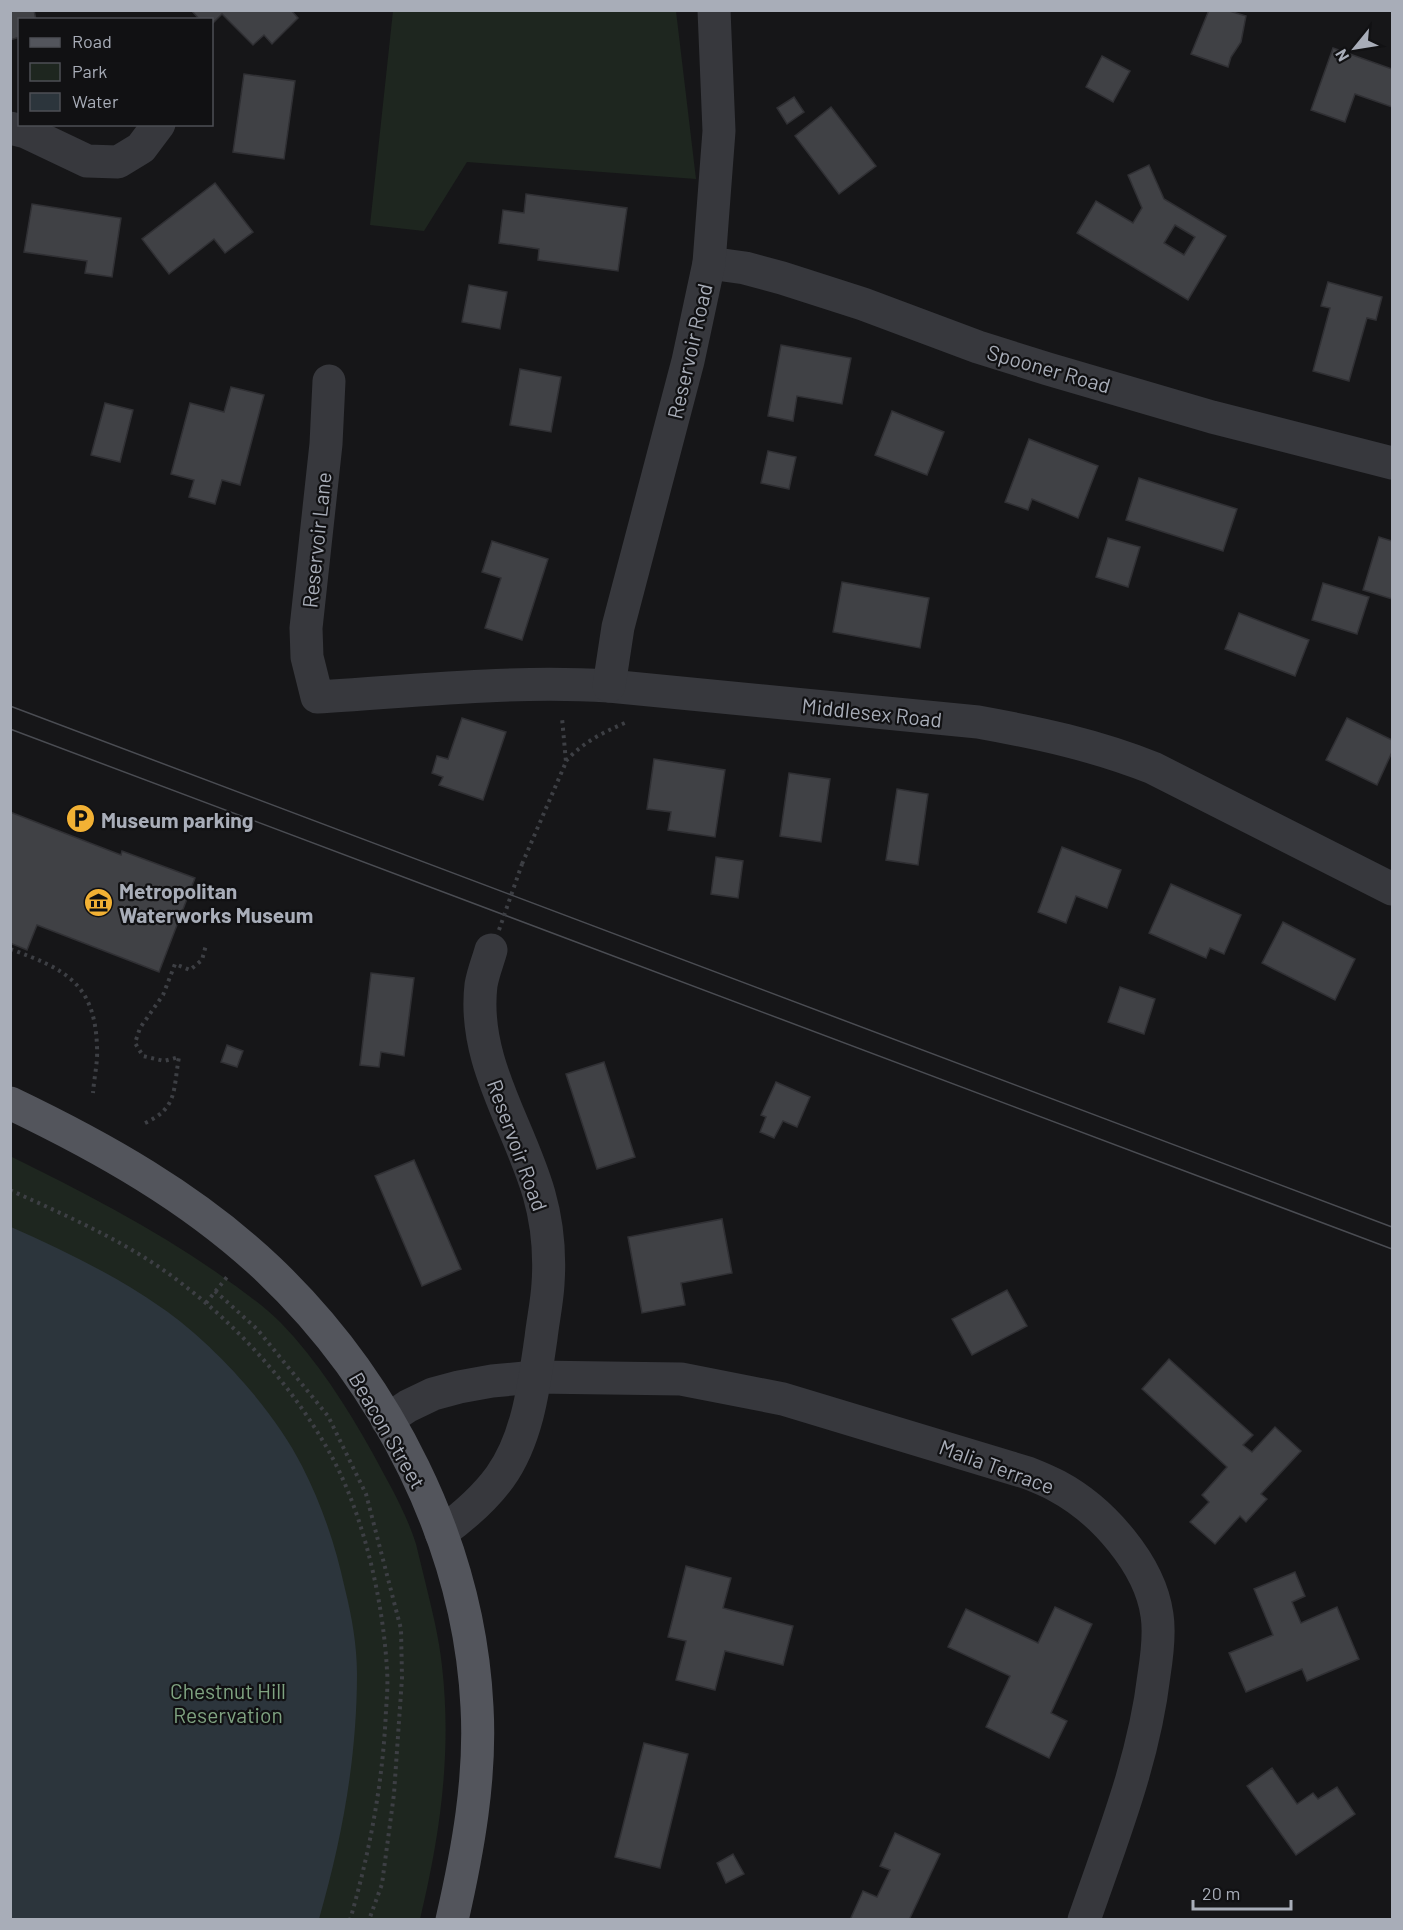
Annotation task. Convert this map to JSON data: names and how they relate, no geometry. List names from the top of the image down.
{
  "streets": {
    "main road": ["Beacon Street"],
    "street": [
      "Reservoir Road",
      "Spooner Road",
      "Reservoir Lane",
      "Middlesex Road",
      "Malia Terrace"
    ]
  },
  "crossings": [
    ["Reservoir Road", "Spooner Road"],
    ["Reservoir Road", "Middlesex Road"],
    ["Reservoir Road", "Beacon Street"],
    ["Reservoir Road", "Malia Terrace"],
    ["Reservoir Lane", "Middlesex Road"]
  ],
  "parks": ["Chestnut Hill Reservation"],
  "places": {
    "parking": ["Museum parking"],
    "museum": ["Metropolitan Waterworks Museum"]
  },
  "legend": ["Road", "Park", "Water"],
  "scale_bar": "20 m",
  "north": "bottom left"
}
